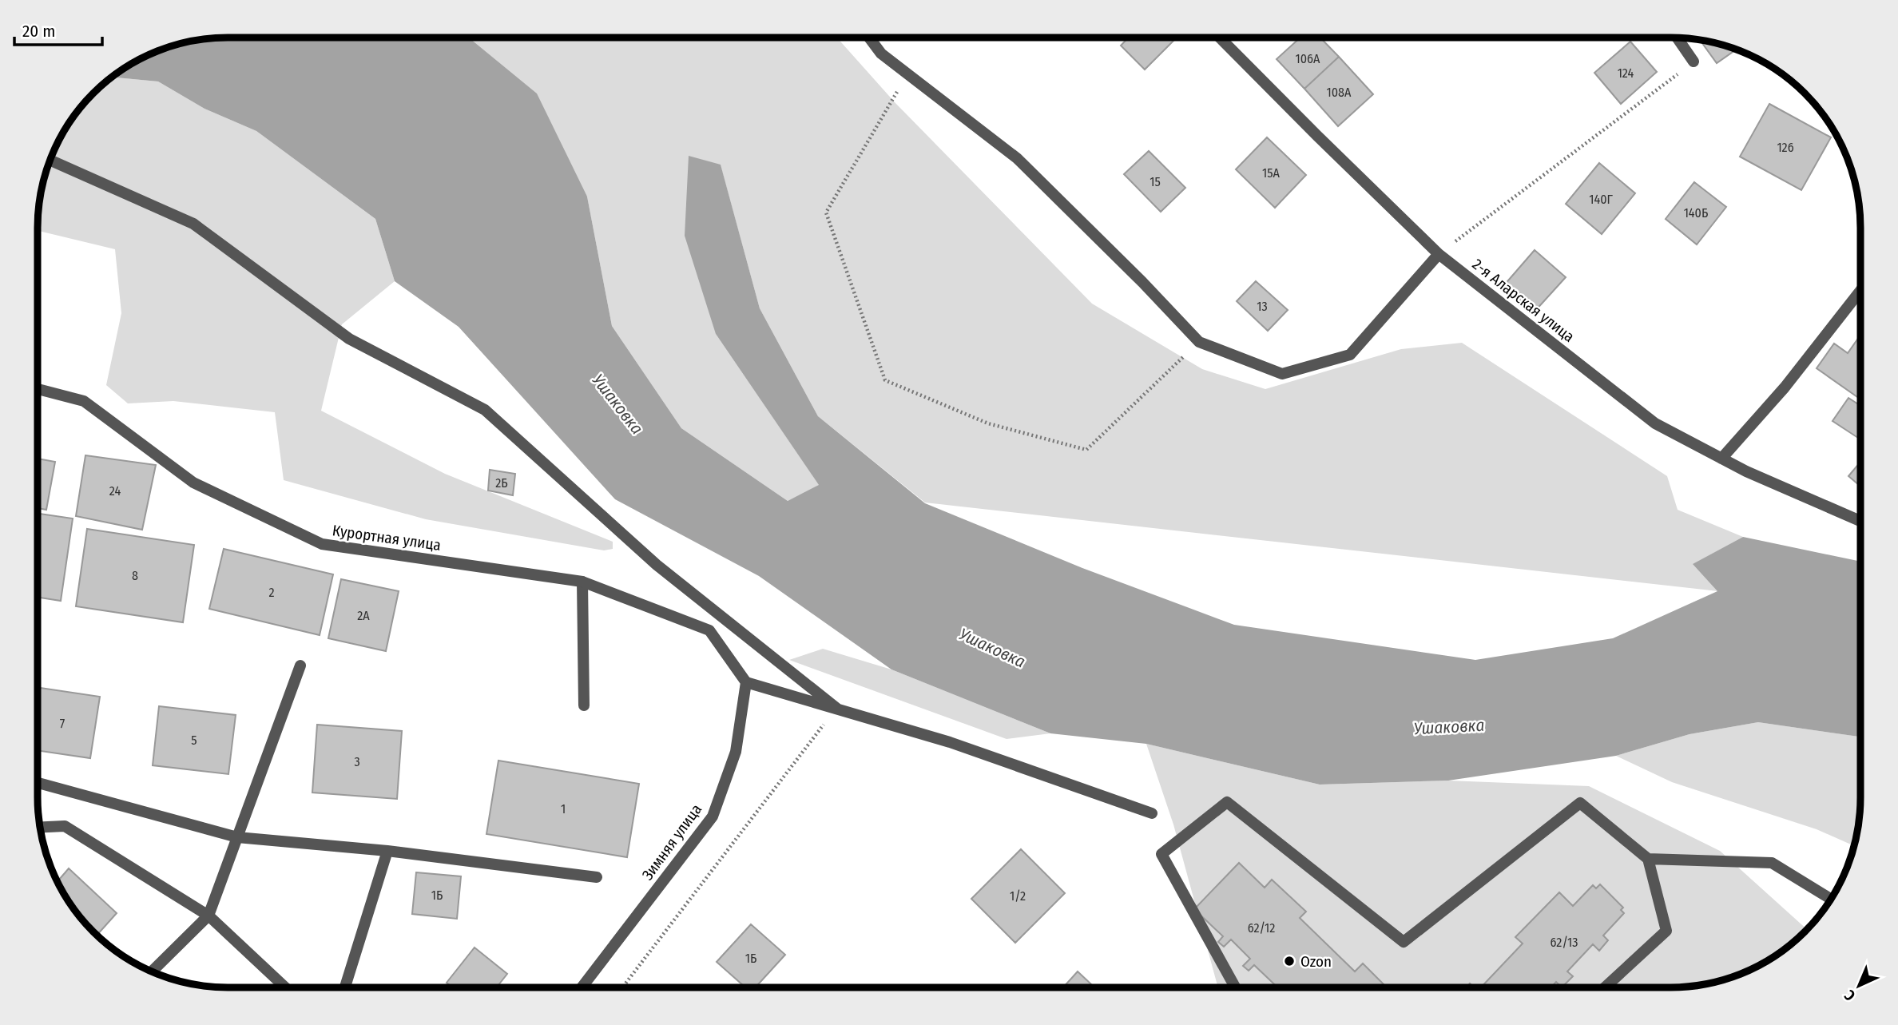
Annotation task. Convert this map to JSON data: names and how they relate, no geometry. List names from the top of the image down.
{
  "streets": {
    "street": ["2-я Аларская улица", "Курортная улица", "Зимняя улица"]
  },
  "crossings": [
    ["Курортная улица", "Зимняя улица"]
  ],
  "water": ["Ушаковка"],
  "places": ["Ozon"],
  "house_numbers": [
    "106А",
    "124",
    "108А",
    "126",
    "15А",
    "15",
    "140Г",
    "140Б",
    "13",
    "2Б",
    "24",
    "8",
    "2",
    "2А",
    "7",
    "5",
    "3",
    "1",
    "1Б",
    "1/2",
    "62/12",
    "62/13",
    "1Б"
  ],
  "scale_bar": "20 m",
  "north": "bottom left"
}
